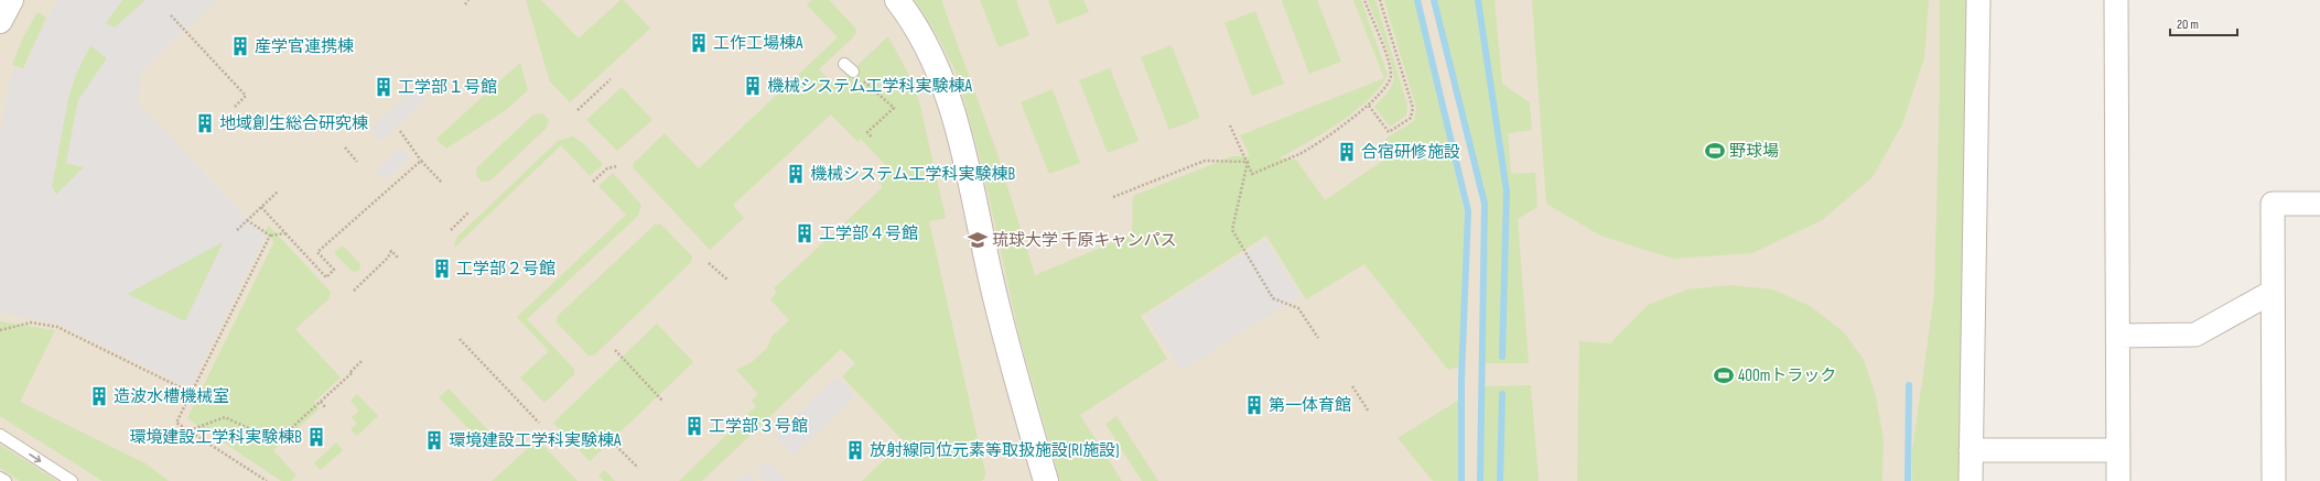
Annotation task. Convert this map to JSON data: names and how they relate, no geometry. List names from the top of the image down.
{
  "places": {
    "building": [
      "工作工場棟A",
      "産学官連携棟",
      "機械システム工学科実験棟A",
      "工学部１号館",
      "地域創生総合研究棟",
      "合宿研修施設",
      "機械システム工学科実験棟B",
      "工学部４号館",
      "工学部２号館",
      "造波水槽機械室",
      "第一体育館",
      "工学部３号館",
      "環境建設工学科実験棟B",
      "環境建設工学科実験棟A",
      "放射線同位元素等取扱施設(RI施設)"
    ],
    "sports": ["野球場", "400mトラック"],
    "school or university": ["琉球大学 千原キャンパス"]
  },
  "scale_bar": "20 m"
}
